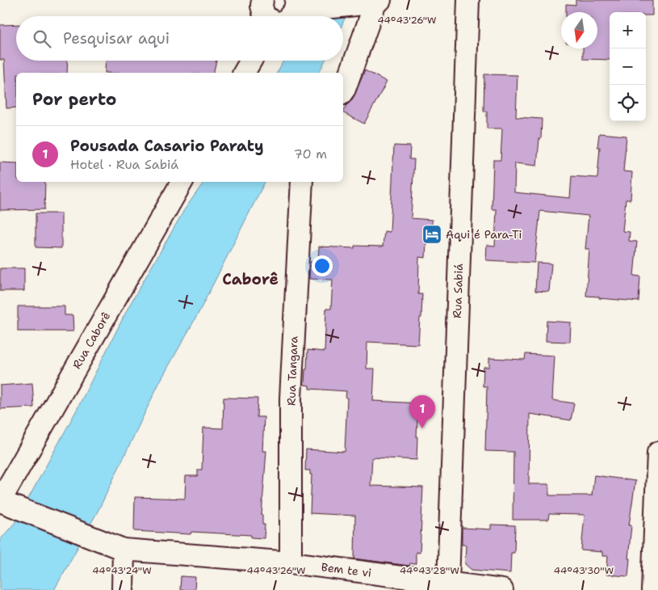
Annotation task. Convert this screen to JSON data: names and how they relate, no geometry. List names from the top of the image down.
{
  "streets": {
    "street": [
      "Rua Sabiá",
      "Rua Caborê",
      "Rua Tangara",
      "Bem te vi"
    ]
  },
  "crossings": [
    ["Rua Sabiá", "Bem te vi"],
    ["Rua Caborê", "Bem te vi"],
    ["Rua Tangara", "Bem te vi"]
  ],
  "districts": ["Caborê"],
  "places": {
    "hotel": ["Aqui é Para-Ti"]
  },
  "north": "bottom",
  "page": {
    "map_buttons": ["+", "−"],
    "search": "Pesquisar aqui",
    "heading": "Por perto",
    "list": [
      {
        "mark": "1",
        "name": "Pousada Casario Paraty",
        "note": "Hotel · Rua Sabiá",
        "value": "70 m"
      }
    ],
    "pins": "1"
  },
  "coordinates": [
    "44°43'26\"W",
    "44°43'24\"W",
    "44°43'28\"W",
    "44°43'30\"W"
  ]
}
